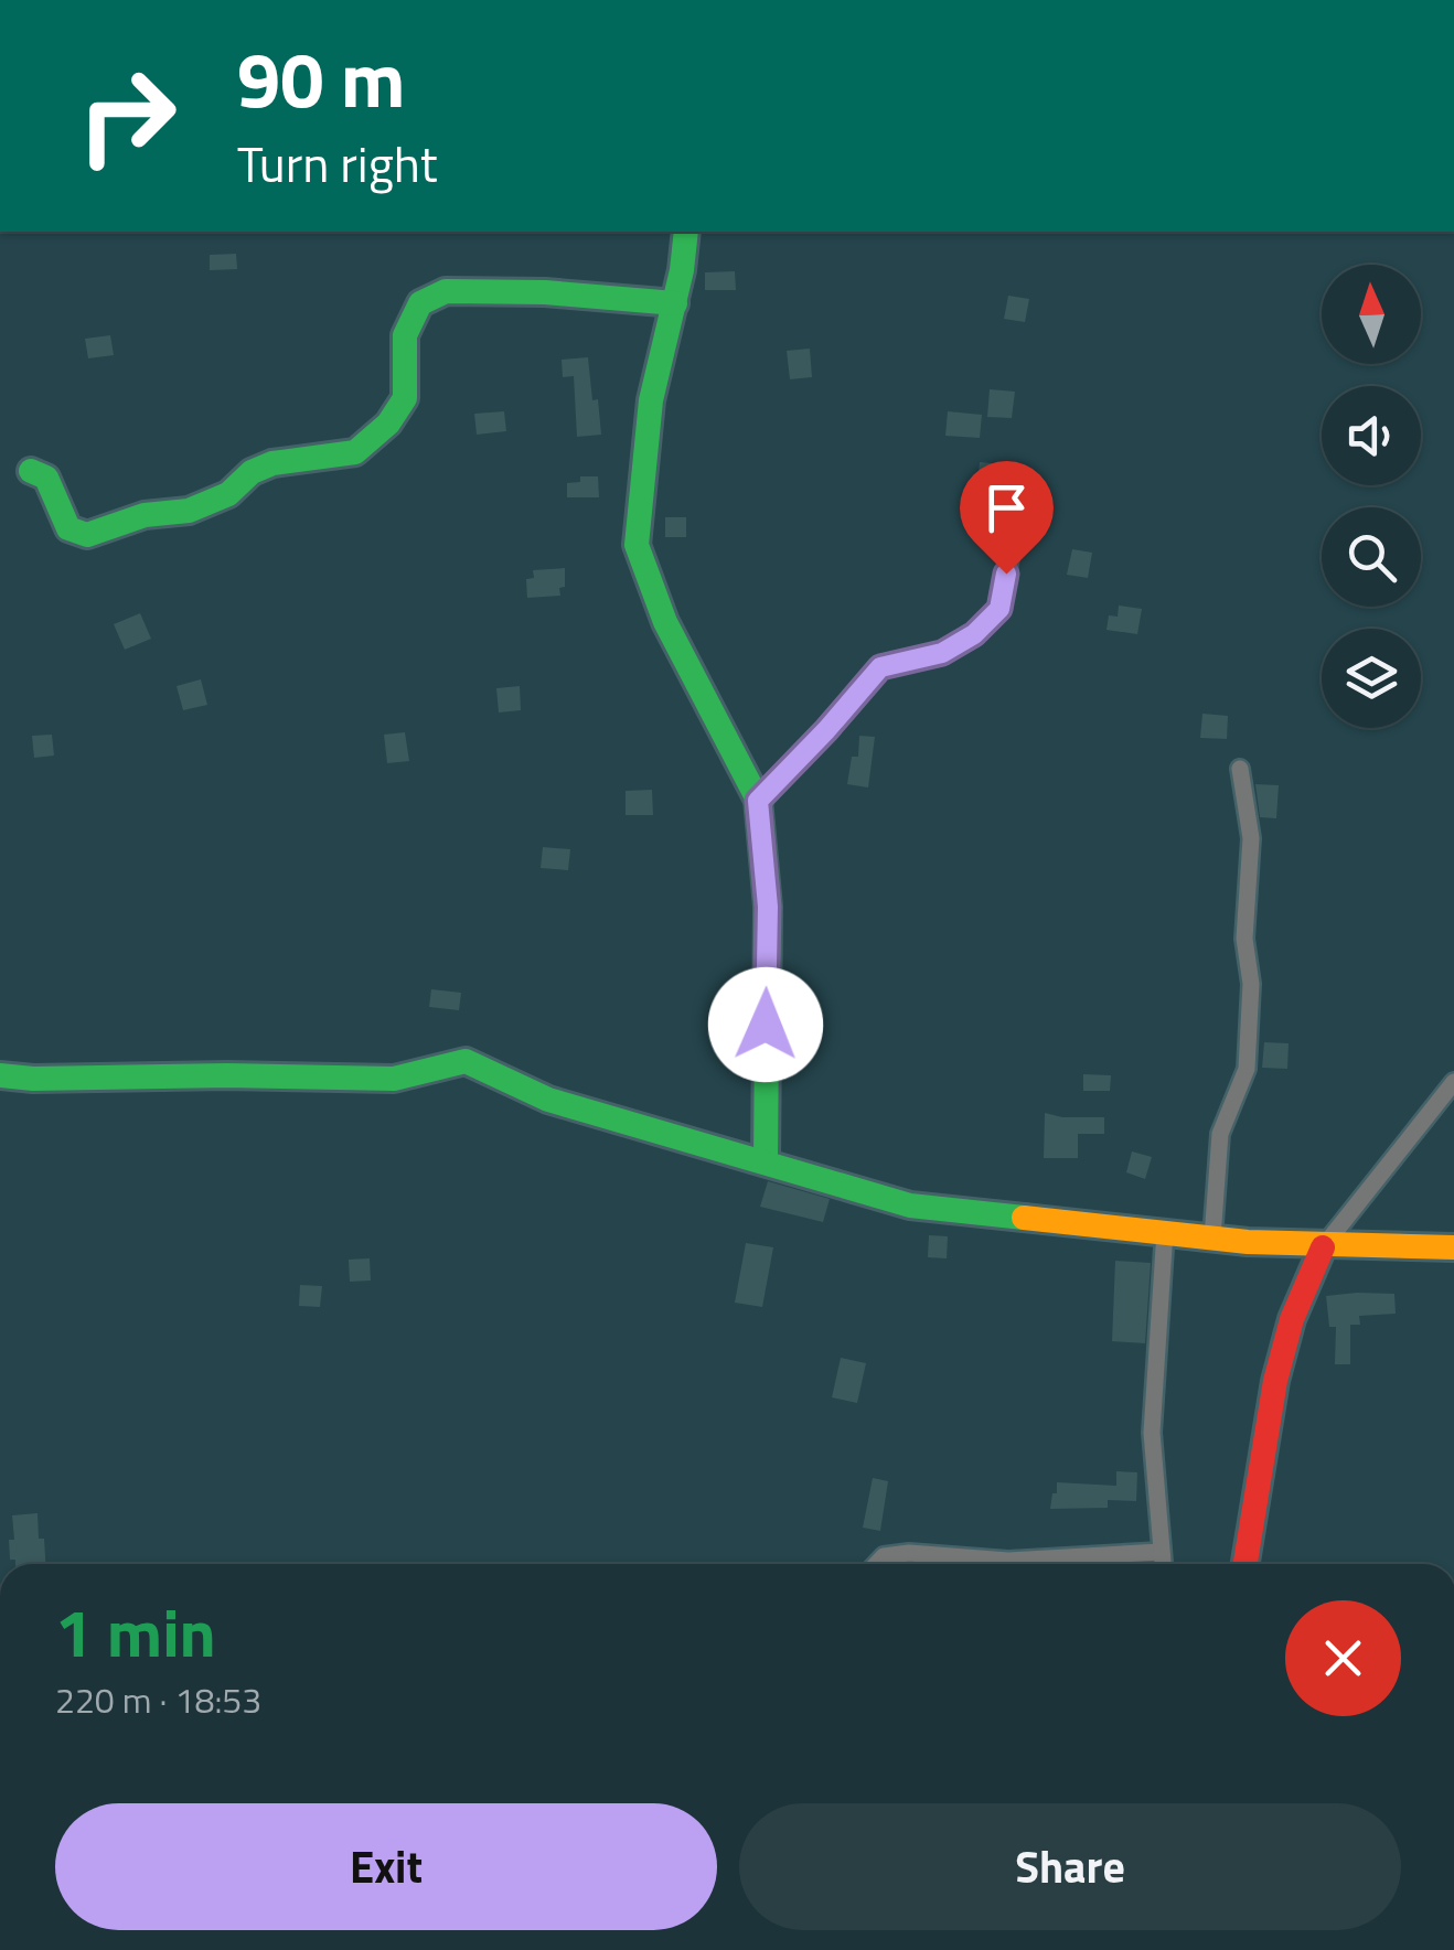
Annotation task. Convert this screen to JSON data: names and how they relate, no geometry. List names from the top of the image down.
{
  "north": "top",
  "page": {
    "turn": ["90 m", "Turn right"],
    "heading": ["1 min", "220 m · 18:53"],
    "buttons": ["Exit", "Share"]
  }
}
